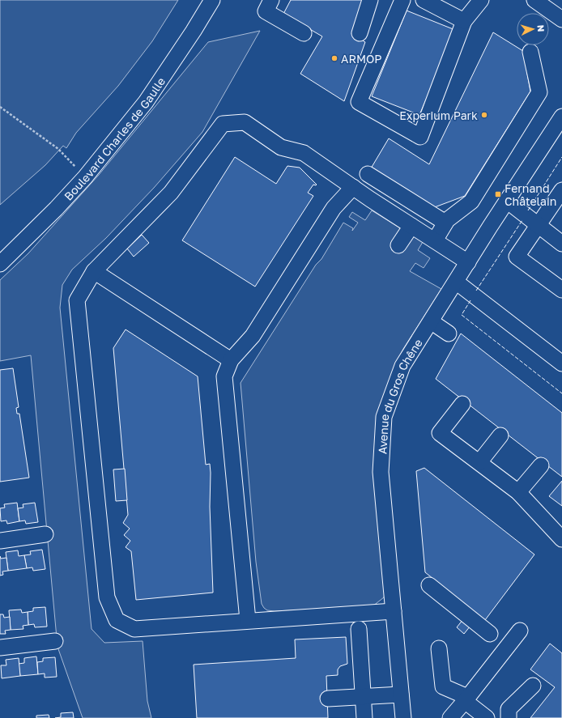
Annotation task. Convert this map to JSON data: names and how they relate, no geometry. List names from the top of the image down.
{
  "streets": {
    "street": ["Boulevard Charles de Gaulle", "Avenue du Gros Chêne"]
  },
  "places": {
    "other": ["ARMOP", "Experium Park"],
    "transit": ["Fernand Châtelain"]
  },
  "north": "right"
}
